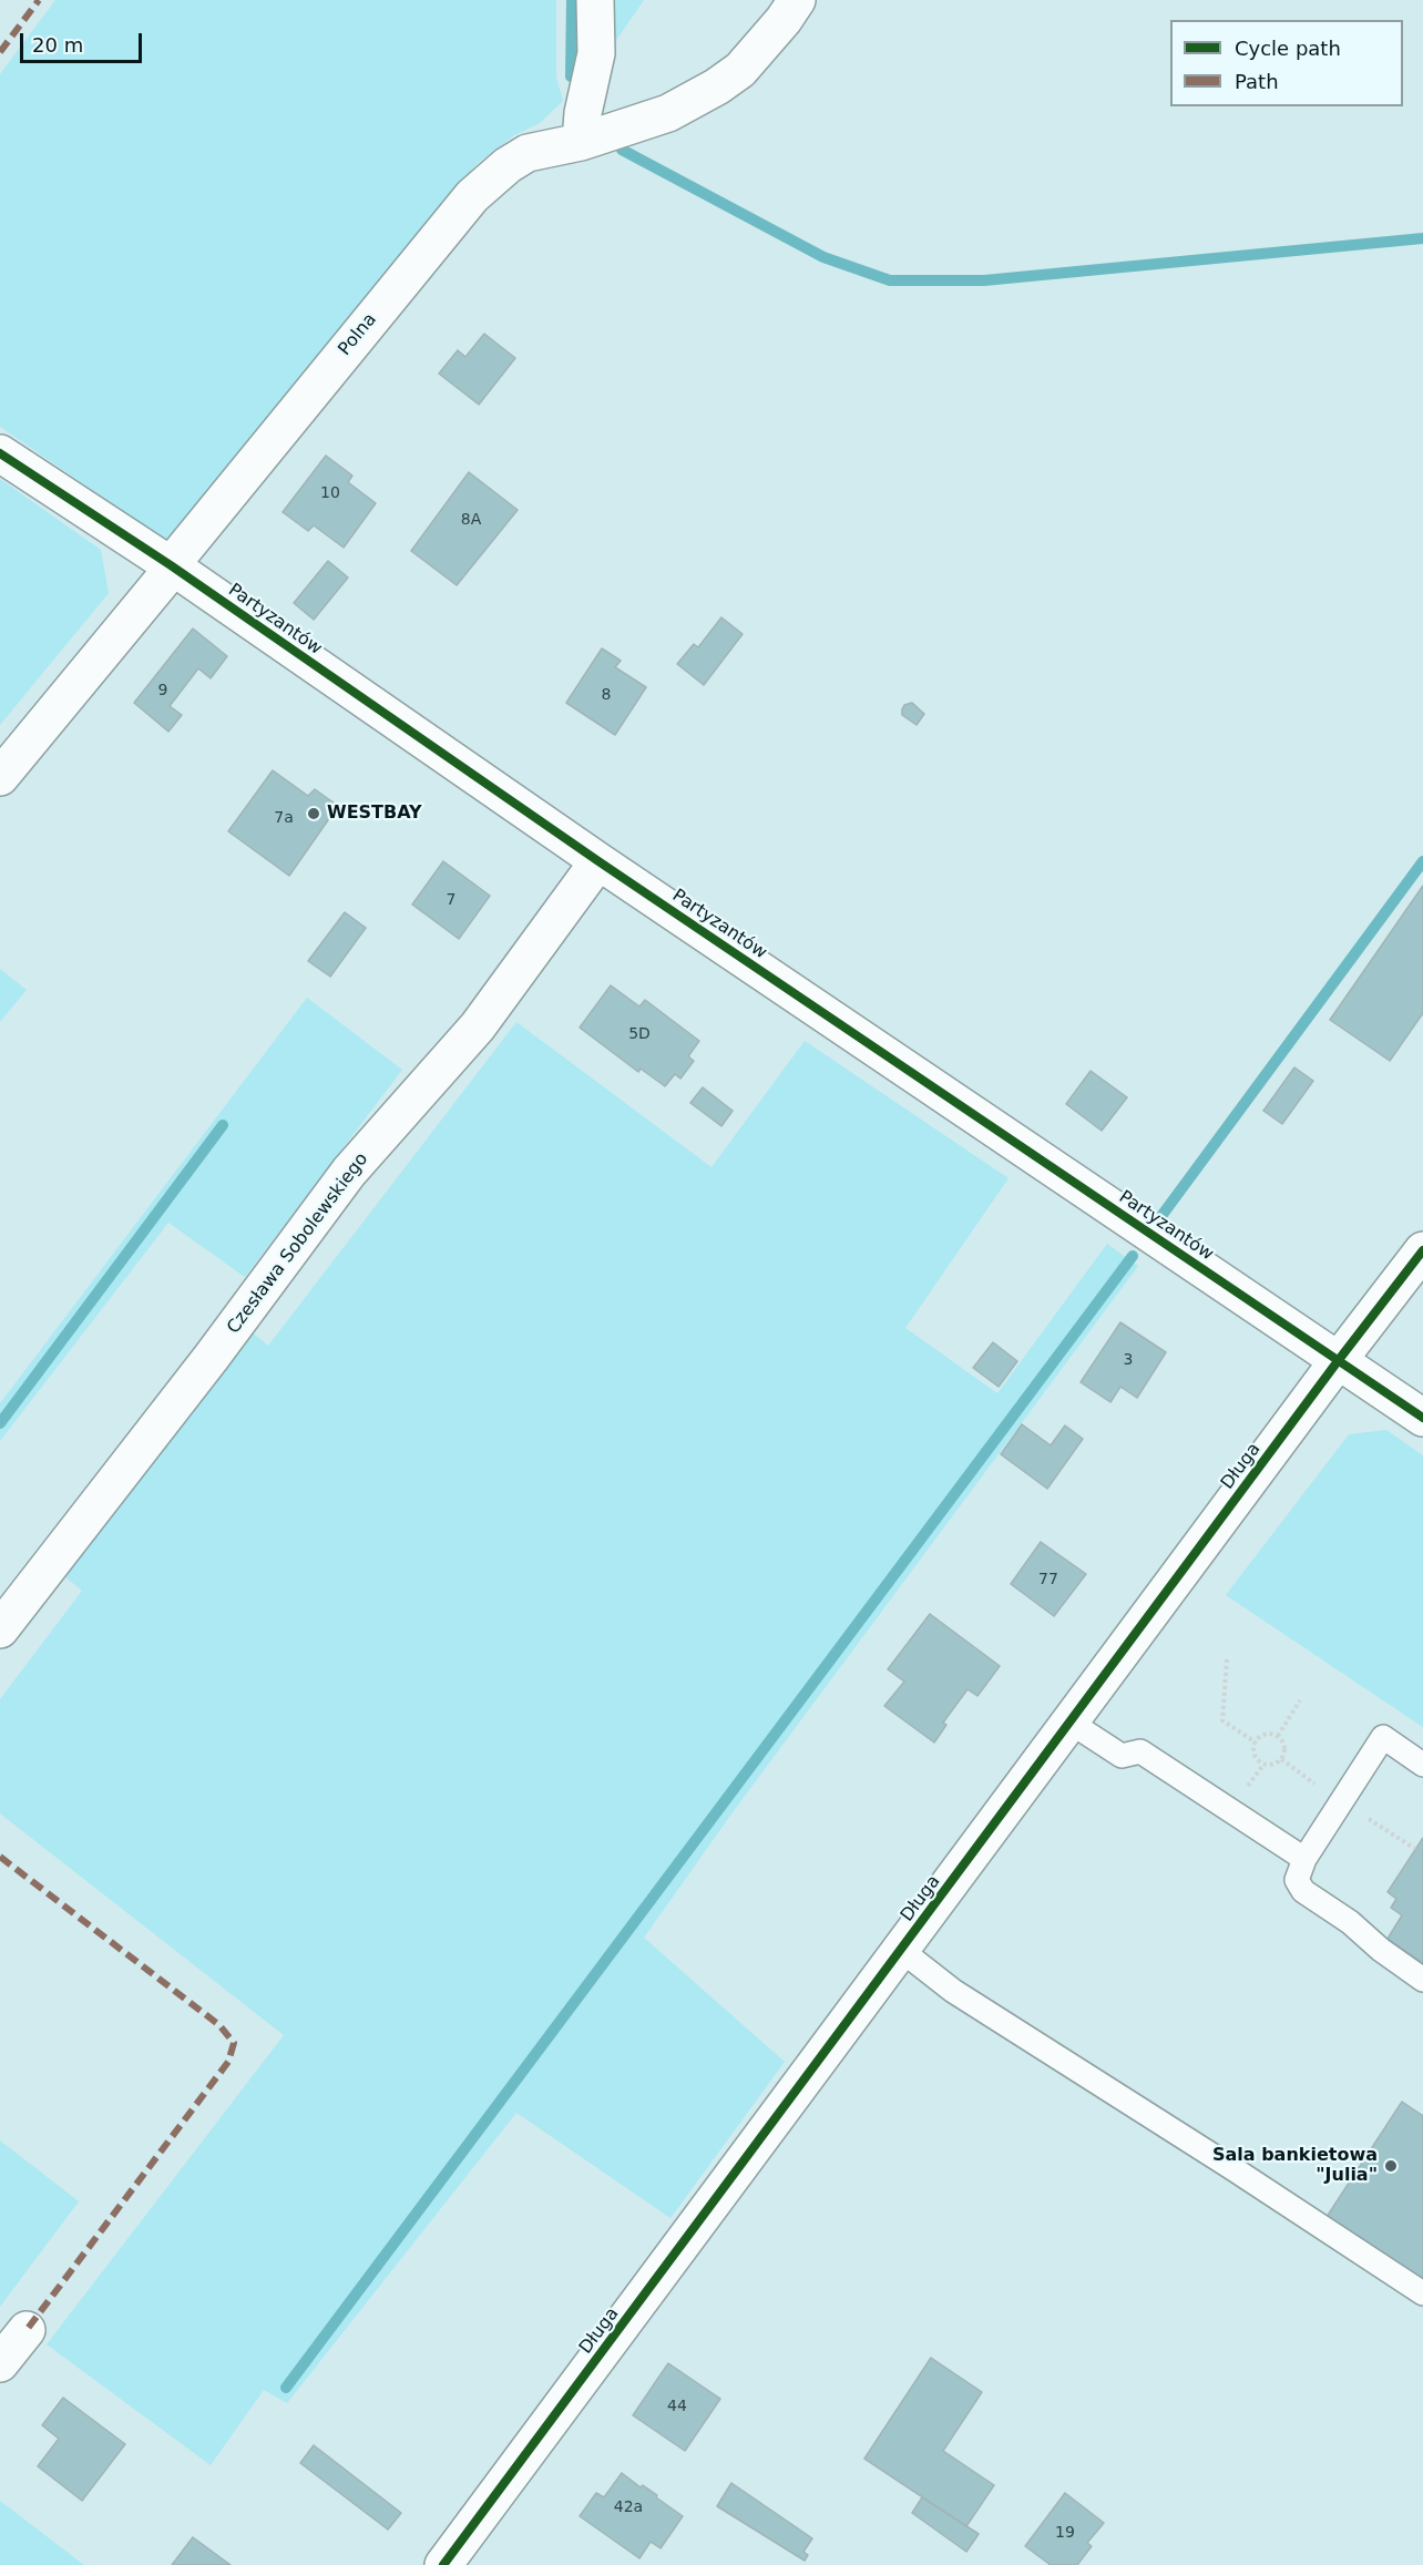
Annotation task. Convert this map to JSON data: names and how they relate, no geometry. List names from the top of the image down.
{
  "streets": {
    "street": [
      "Polna",
      "Partyzantów",
      "Czesława Sobolewskiego",
      "Długa"
    ]
  },
  "crossings": [
    ["Polna", "Partyzantów"],
    ["Partyzantów", "Czesława Sobolewskiego"],
    ["Partyzantów", "Długa"]
  ],
  "places": ["WESTBAY", "Sala bankietowa \"Julia\""],
  "house_numbers": [
    "10",
    "8A",
    "9",
    "8",
    "7a",
    "7",
    "5D",
    "3",
    "77",
    "44",
    "42a",
    "19"
  ],
  "legend": ["Cycle path", "Path"],
  "scale_bar": "20 m"
}
